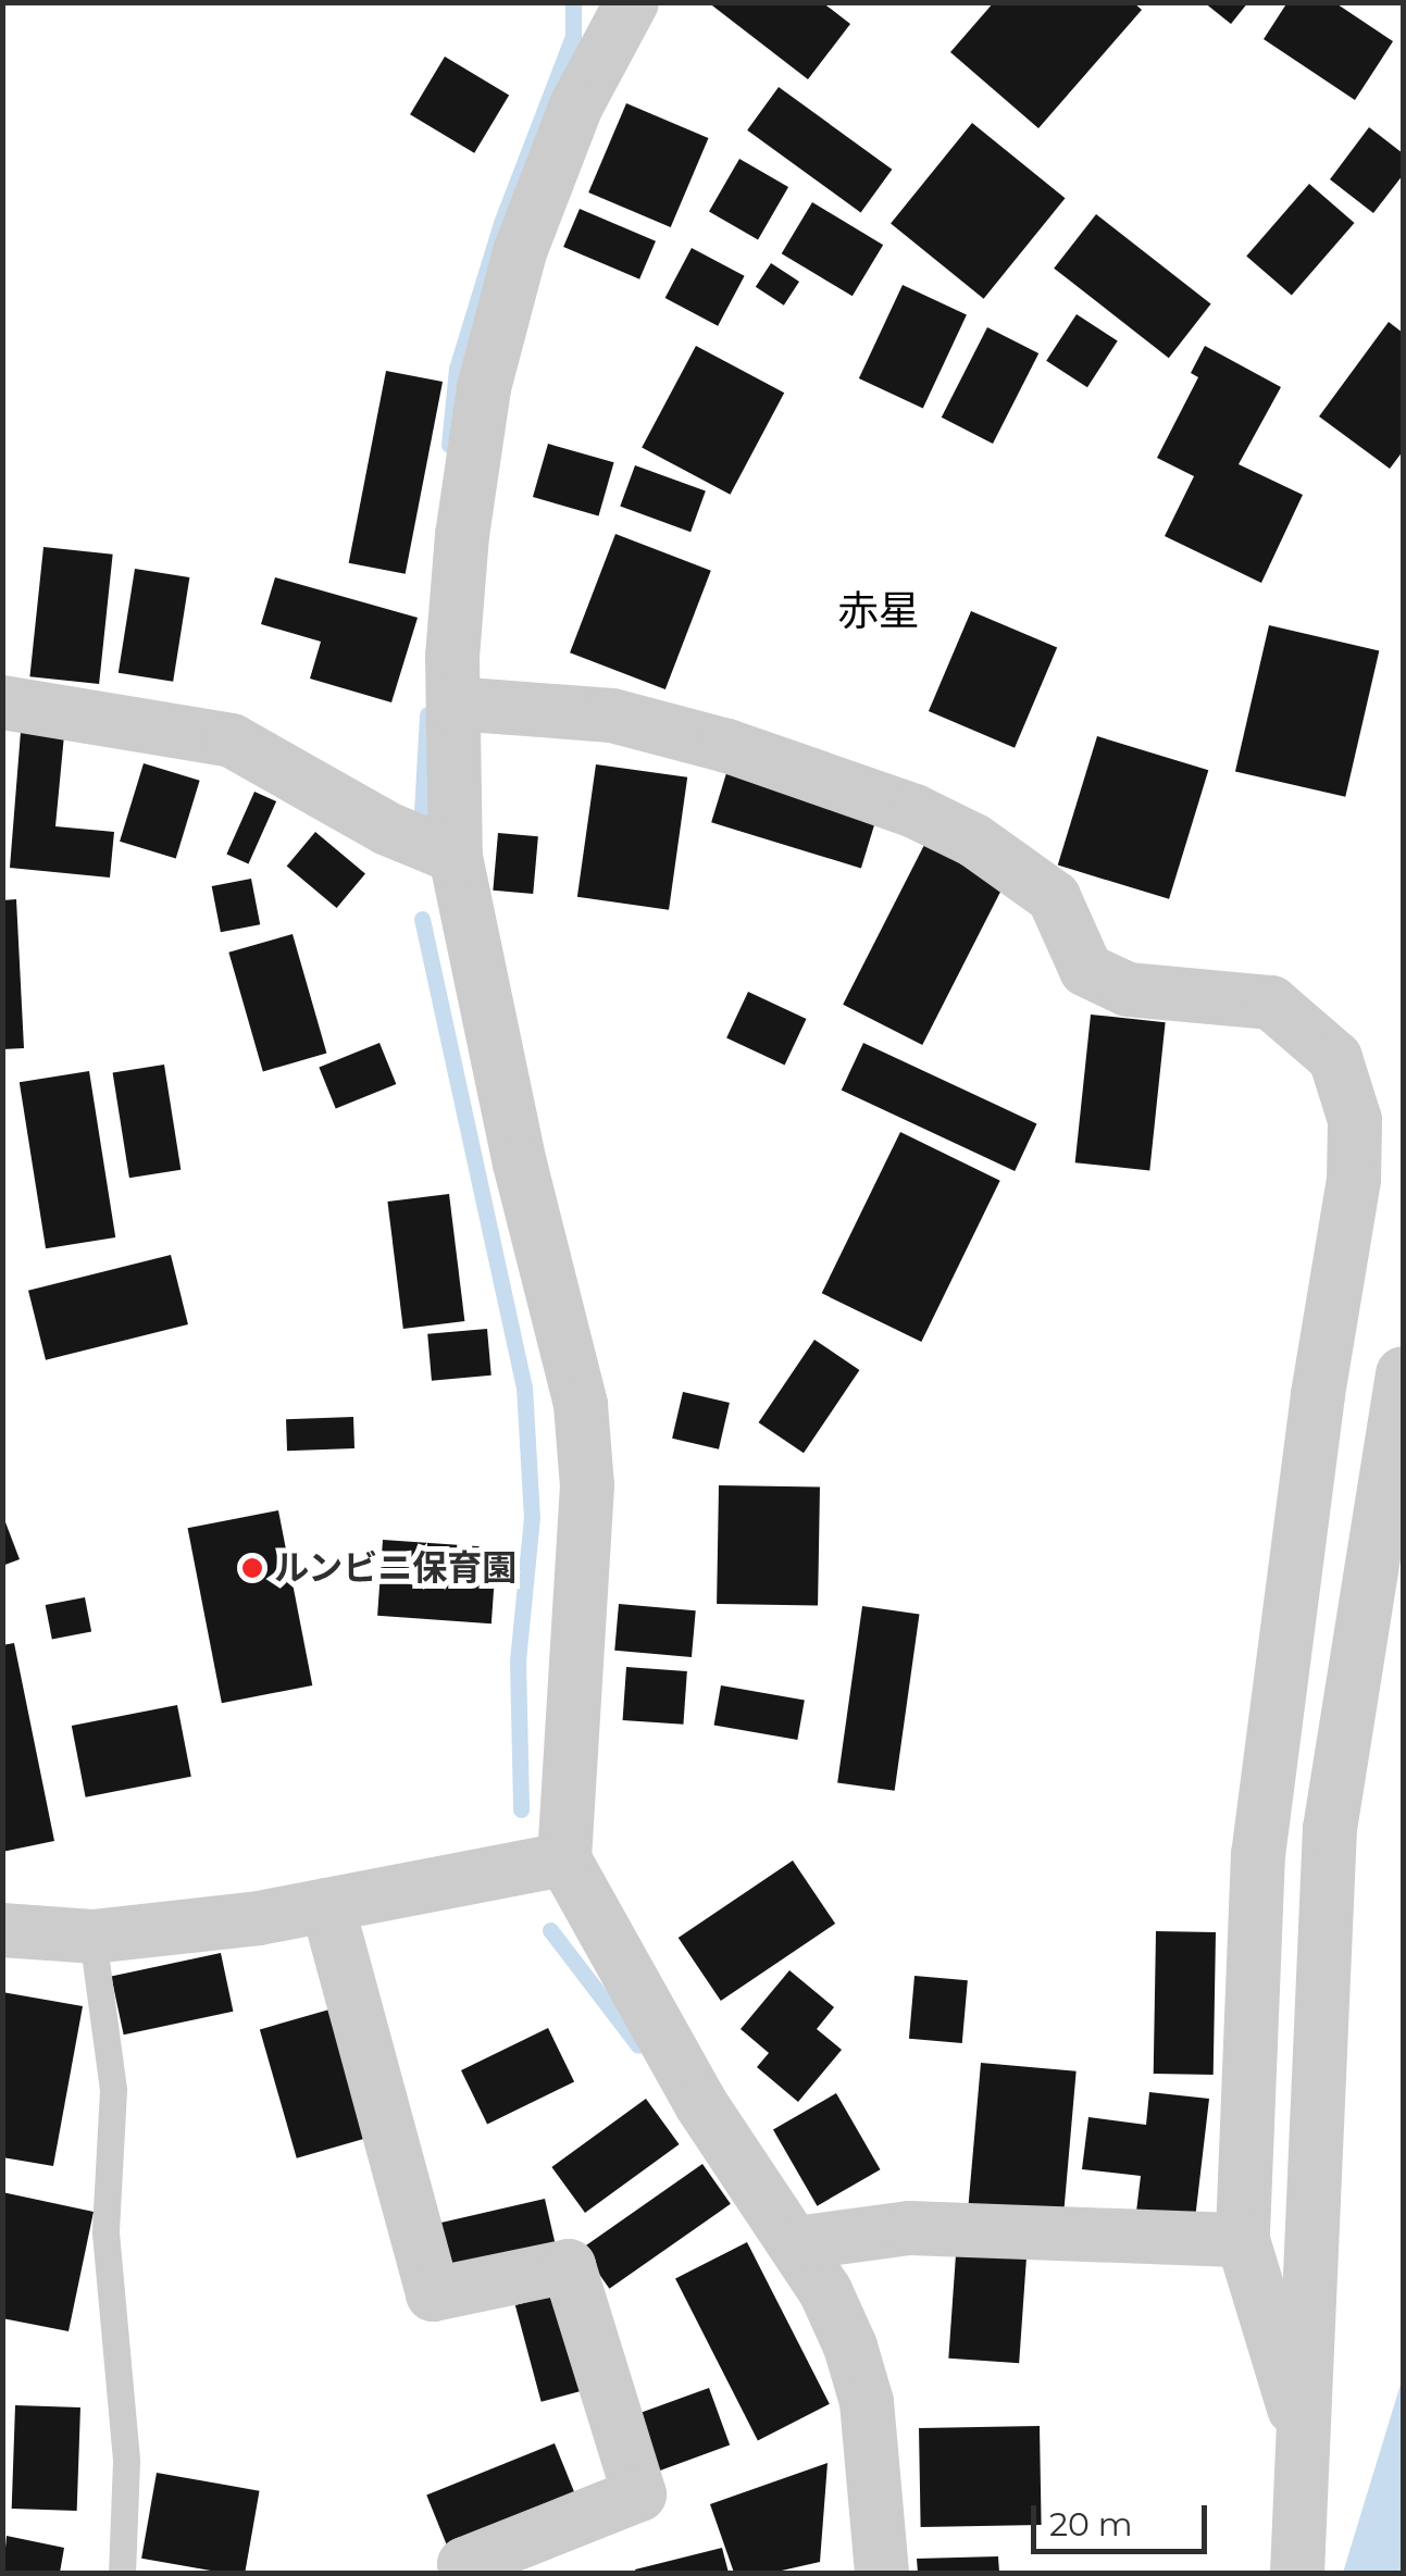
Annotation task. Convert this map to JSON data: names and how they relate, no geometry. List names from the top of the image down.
{
  "districts": ["赤星"],
  "places": ["ルンビニ保育園"],
  "scale_bar": "20 m"
}
